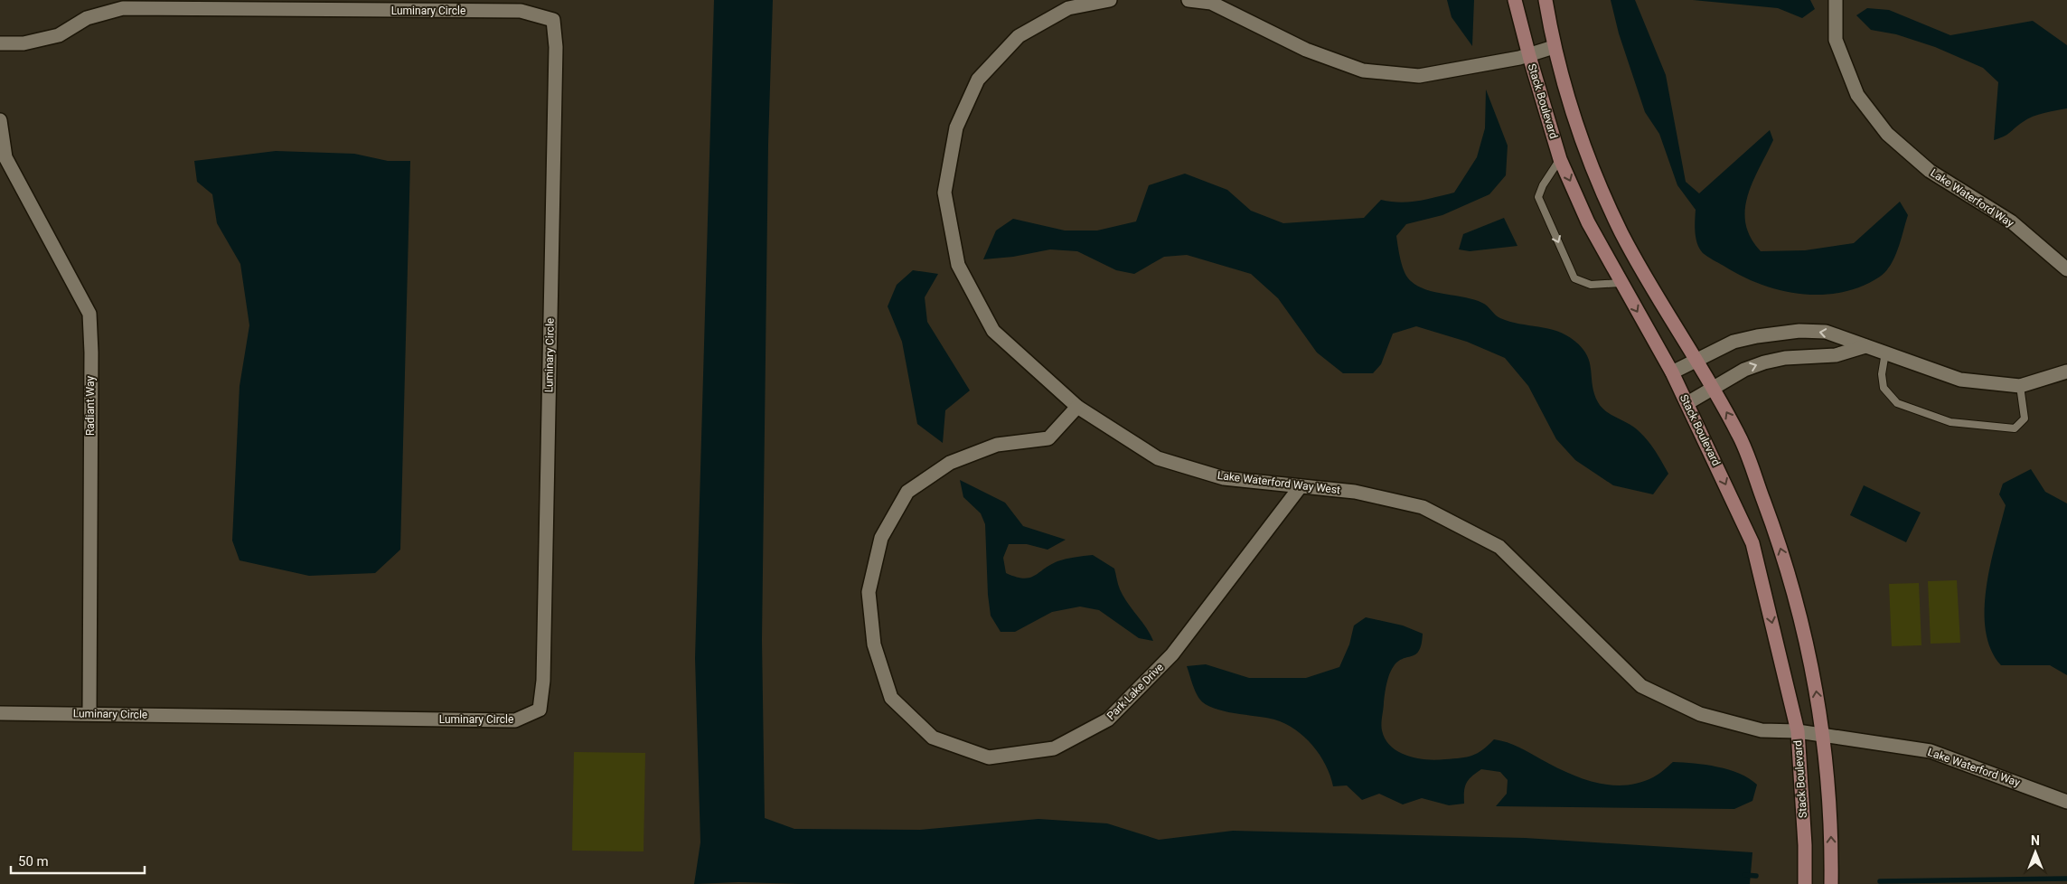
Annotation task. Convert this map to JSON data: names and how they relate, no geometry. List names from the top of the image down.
{
  "streets": {
    "street": [
      "Luminary Circle",
      "Stack Boulevard",
      "Lake Waterford Way",
      "Radiant Way",
      "Lake Waterford Way West",
      "Park Lake Drive"
    ]
  },
  "crossings": [
    ["Luminary Circle", "Radiant Way"],
    ["Stack Boulevard", "Lake Waterford Way"],
    ["Stack Boulevard", "Lake Waterford Way West"],
    ["Lake Waterford Way", "Lake Waterford Way West"],
    ["Lake Waterford Way West", "Park Lake Drive"]
  ],
  "scale_bar": "50 m",
  "north": "top"
}
